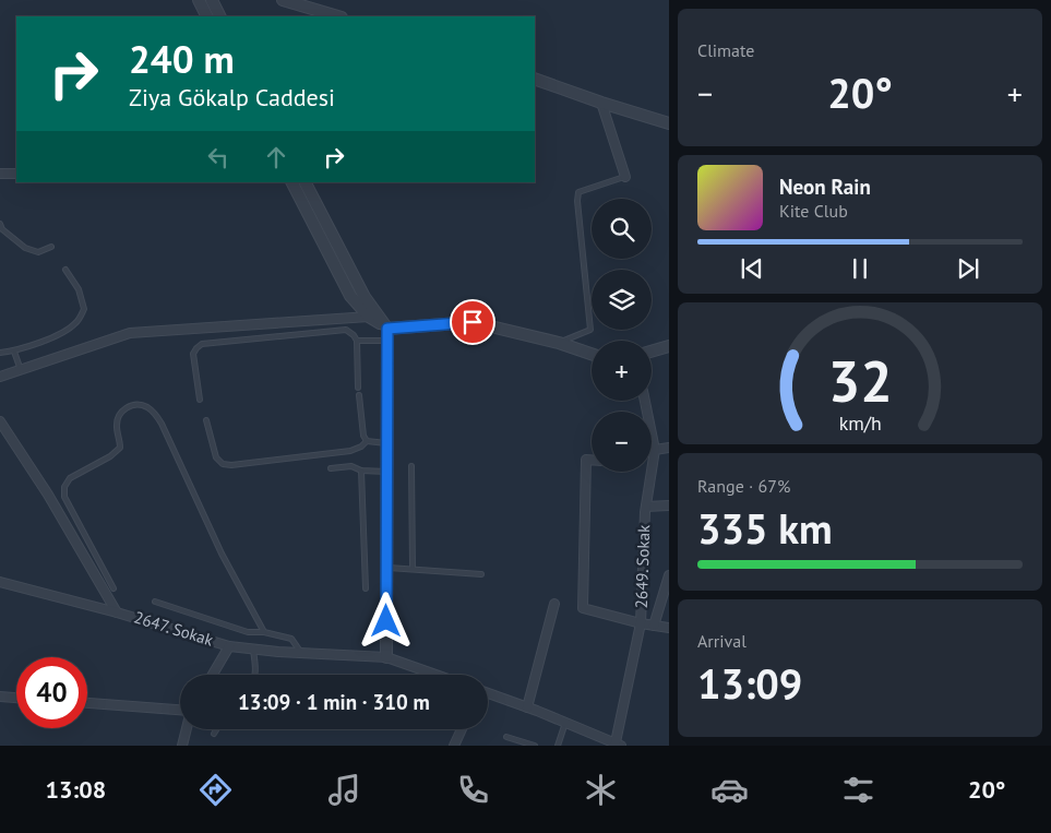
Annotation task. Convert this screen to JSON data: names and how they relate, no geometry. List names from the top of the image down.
{
  "streets": {
    "street": ["2649. Sokak", "2647. Sokak"]
  },
  "page": {
    "tile": [
      "Climate",
      ["Range · 67%", "335 km"],
      ["Arrival", "13:09"]
    ],
    "turn": ["240 m", "Ziya Gökalp Caddesi"],
    "heat": ["−", "20°", "+"],
    "song": ["Neon Rain", "Kite Club"],
    "map_buttons": ["+", "−"],
    "limit": "40",
    "trip": "13:09 · 1 min · 310 m",
    "tabs": ["13:08", "20°"],
    "gauge": ["32", "km/h"]
  }
}
